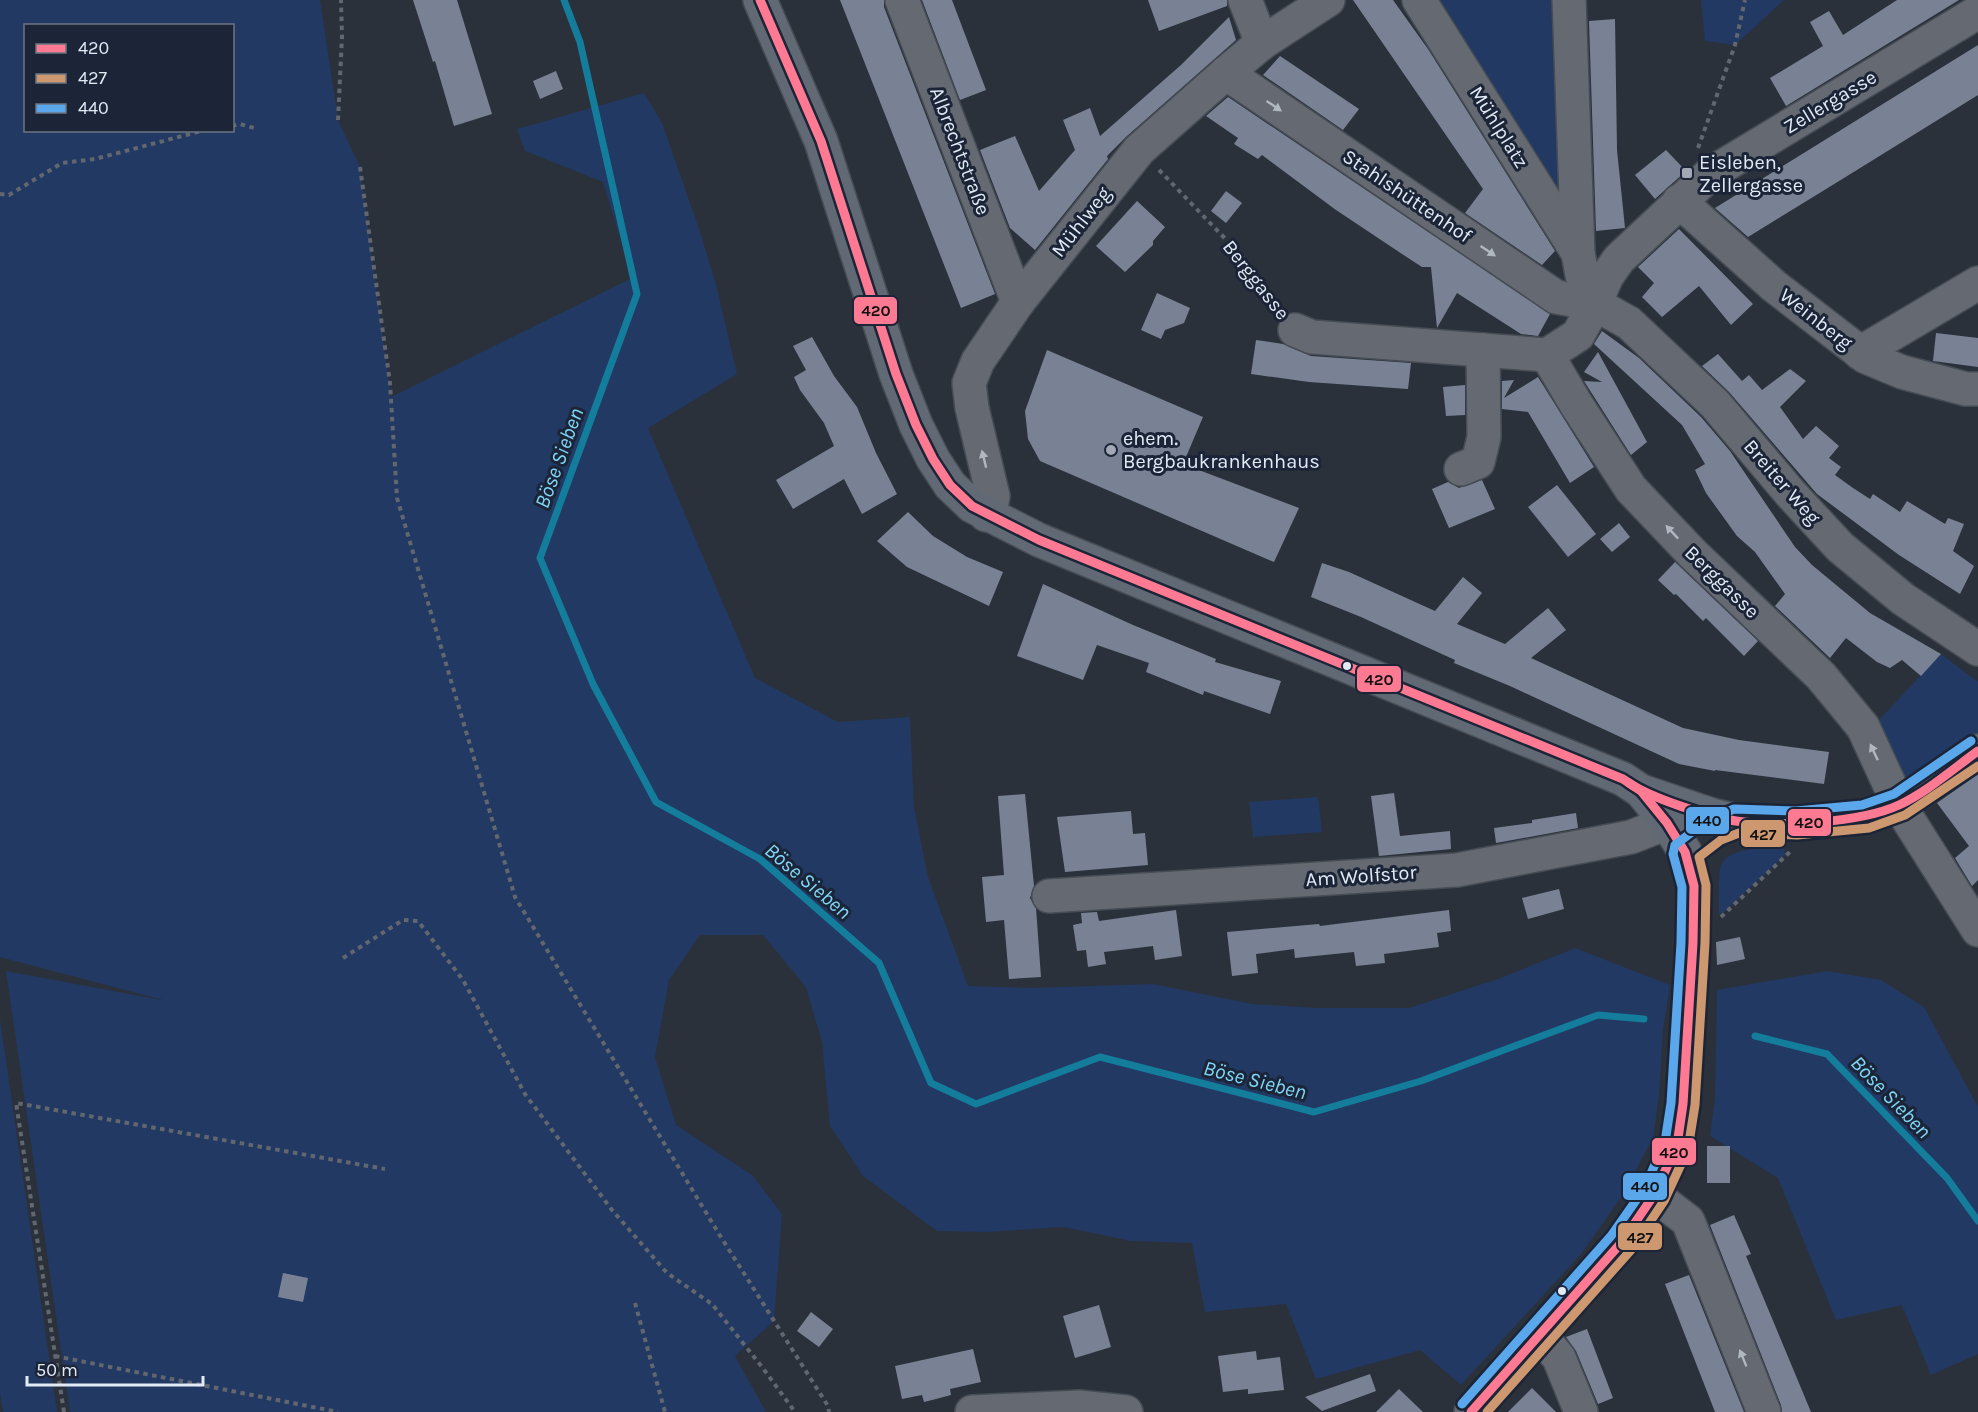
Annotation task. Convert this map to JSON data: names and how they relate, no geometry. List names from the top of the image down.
{
  "streets": {
    "street": [
      "Zellergasse",
      "Mühlplatz",
      "Albrechtstraße",
      "Stahlshüttenhof",
      "Mühlweg",
      "Berggasse",
      "Weinberg",
      "Breiter Weg",
      "Am Wolfstor"
    ]
  },
  "crossings": [
    ["Zellergasse", "Mühlplatz"],
    ["Zellergasse", "Stahlshüttenhof"],
    ["Zellergasse", "Weinberg"],
    ["Zellergasse", "Breiter Weg"],
    ["Mühlplatz", "Stahlshüttenhof"],
    ["Mühlplatz", "Breiter Weg"],
    ["Albrechtstraße", "Mühlweg"],
    ["Stahlshüttenhof", "Mühlweg"],
    ["Stahlshüttenhof", "Breiter Weg"],
    ["Mühlweg", "Berggasse"]
  ],
  "one_way": ["Stahlshüttenhof", "Berggasse"],
  "water": ["Böse Sieben"],
  "places": {
    "transit": ["Eisleben, Zellergasse"],
    "other": ["ehem. Bergbaukrankenhaus"]
  },
  "lines": ["transit line 420", "transit line 440", "transit line 427"],
  "legend": ["420", "427", "440"],
  "scale_bar": "50 m"
}
